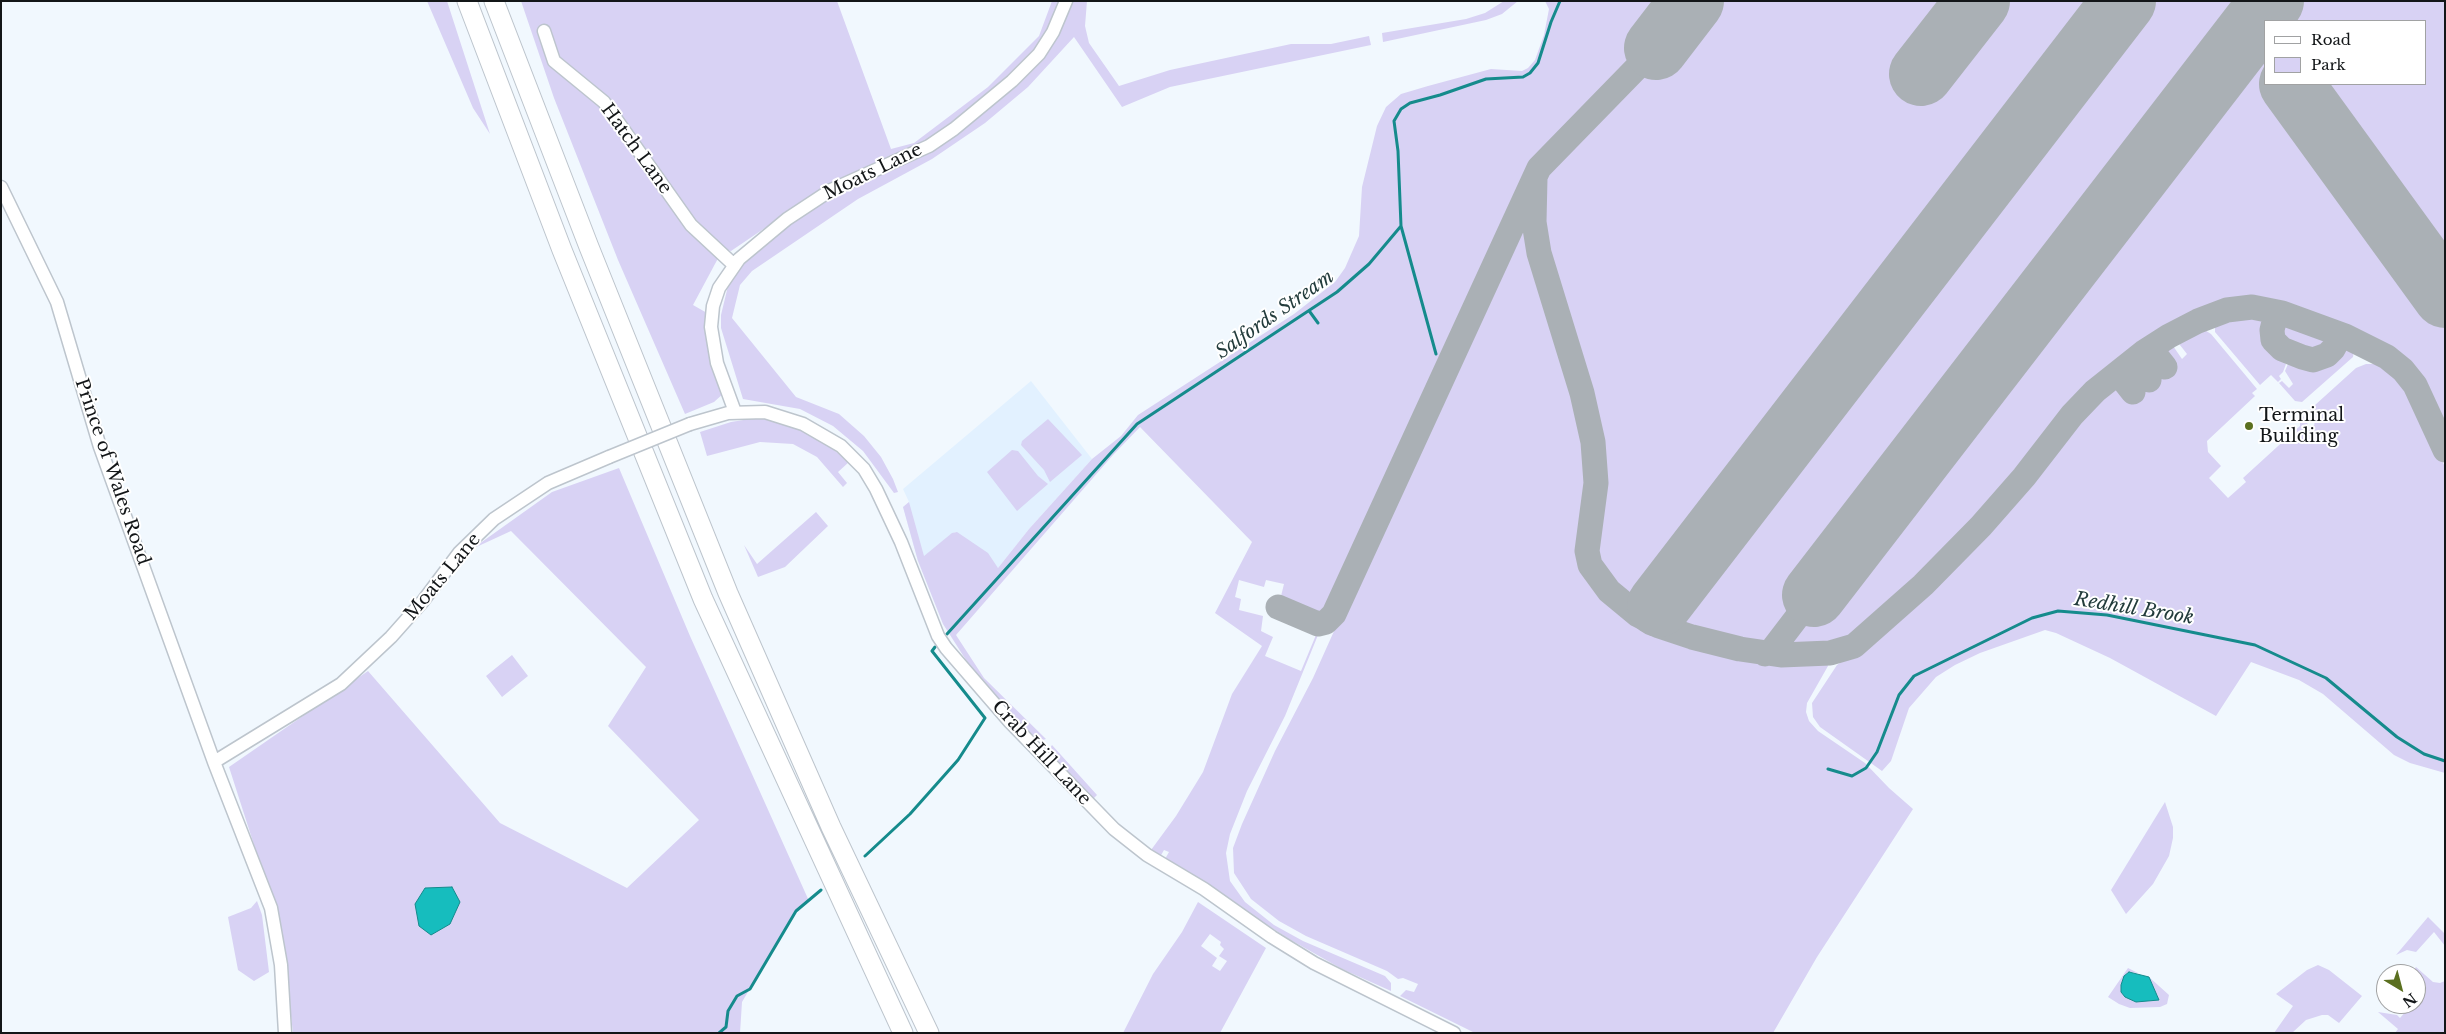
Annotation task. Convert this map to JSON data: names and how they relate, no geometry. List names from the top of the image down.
{
  "streets": {
    "street": [
      "Hatch Lane",
      "Moats Lane",
      "Prince of Wales Road",
      "Crab Hill Lane"
    ]
  },
  "crossings": [
    ["Hatch Lane", "Moats Lane"],
    ["Moats Lane", "Prince of Wales Road"],
    ["Moats Lane", "Crab Hill Lane"]
  ],
  "water": ["Salfords Stream", "Redhill Brook"],
  "places": ["Terminal Building"],
  "legend": ["Road", "Park"],
  "north": "bottom right"
}
